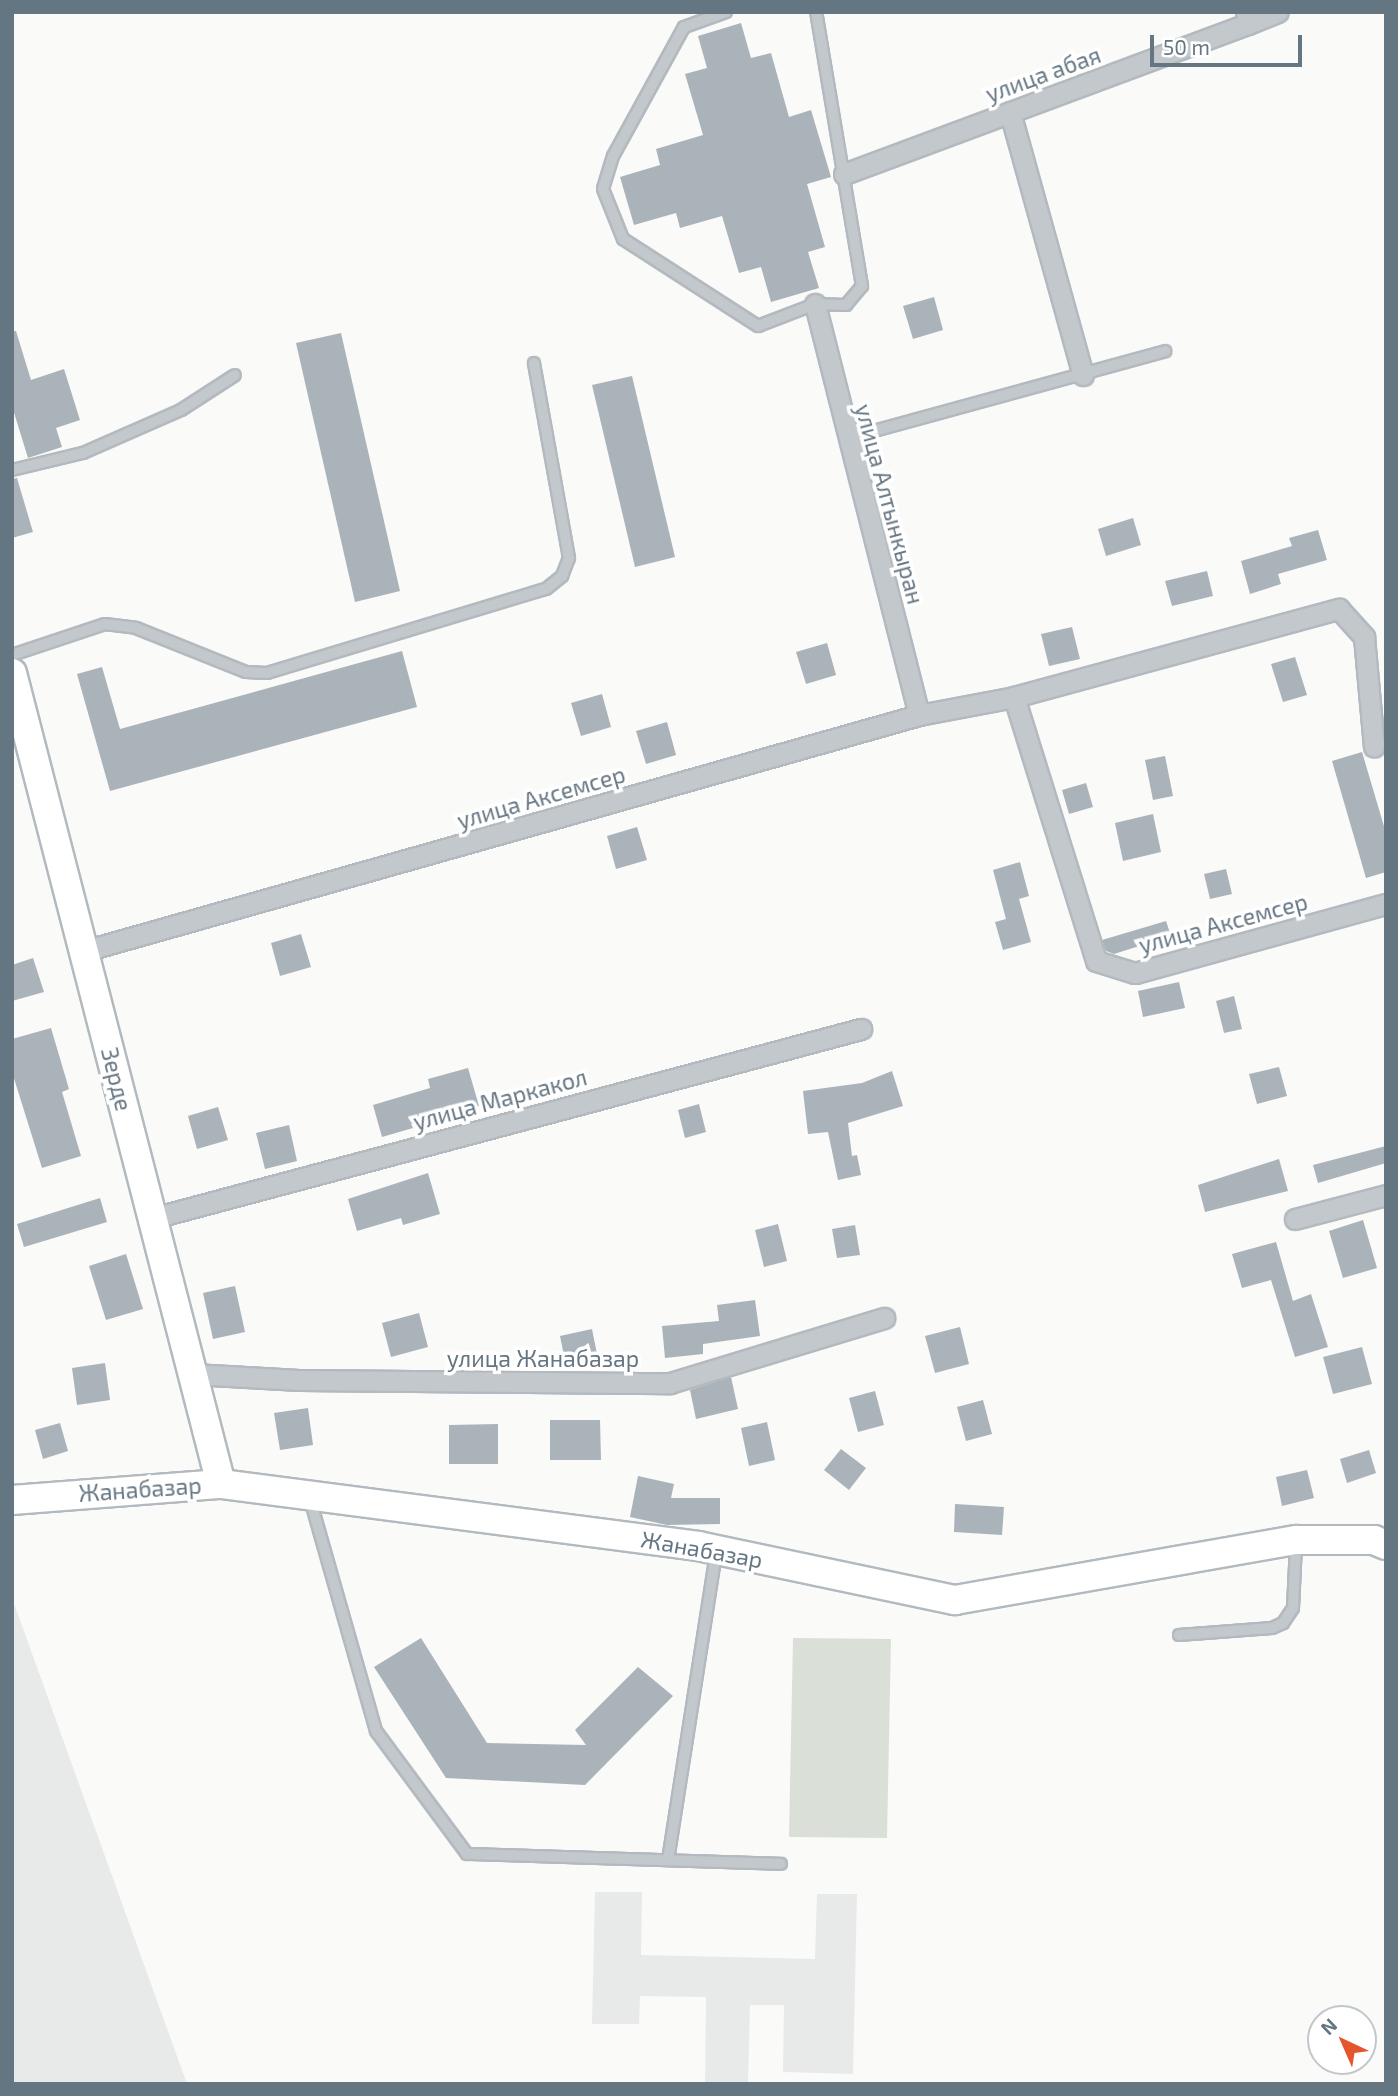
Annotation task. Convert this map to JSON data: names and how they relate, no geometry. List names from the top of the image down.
{
  "streets": {
    "street": [
      "улица абая",
      "улица Алтынкыран",
      "улица Аксемсер",
      "Зерде",
      "улица Маркакол",
      "улица Жанабазар",
      "Жанабазар"
    ]
  },
  "crossings": [
    ["улица Алтынкыран", "улица Аксемсер"],
    ["улица Аксемсер", "Зерде"],
    ["Зерде", "улица Маркакол"],
    ["Зерде", "улица Жанабазар"],
    ["Зерде", "Жанабазар"]
  ],
  "scale_bar": "50 m",
  "north": "top left"
}
